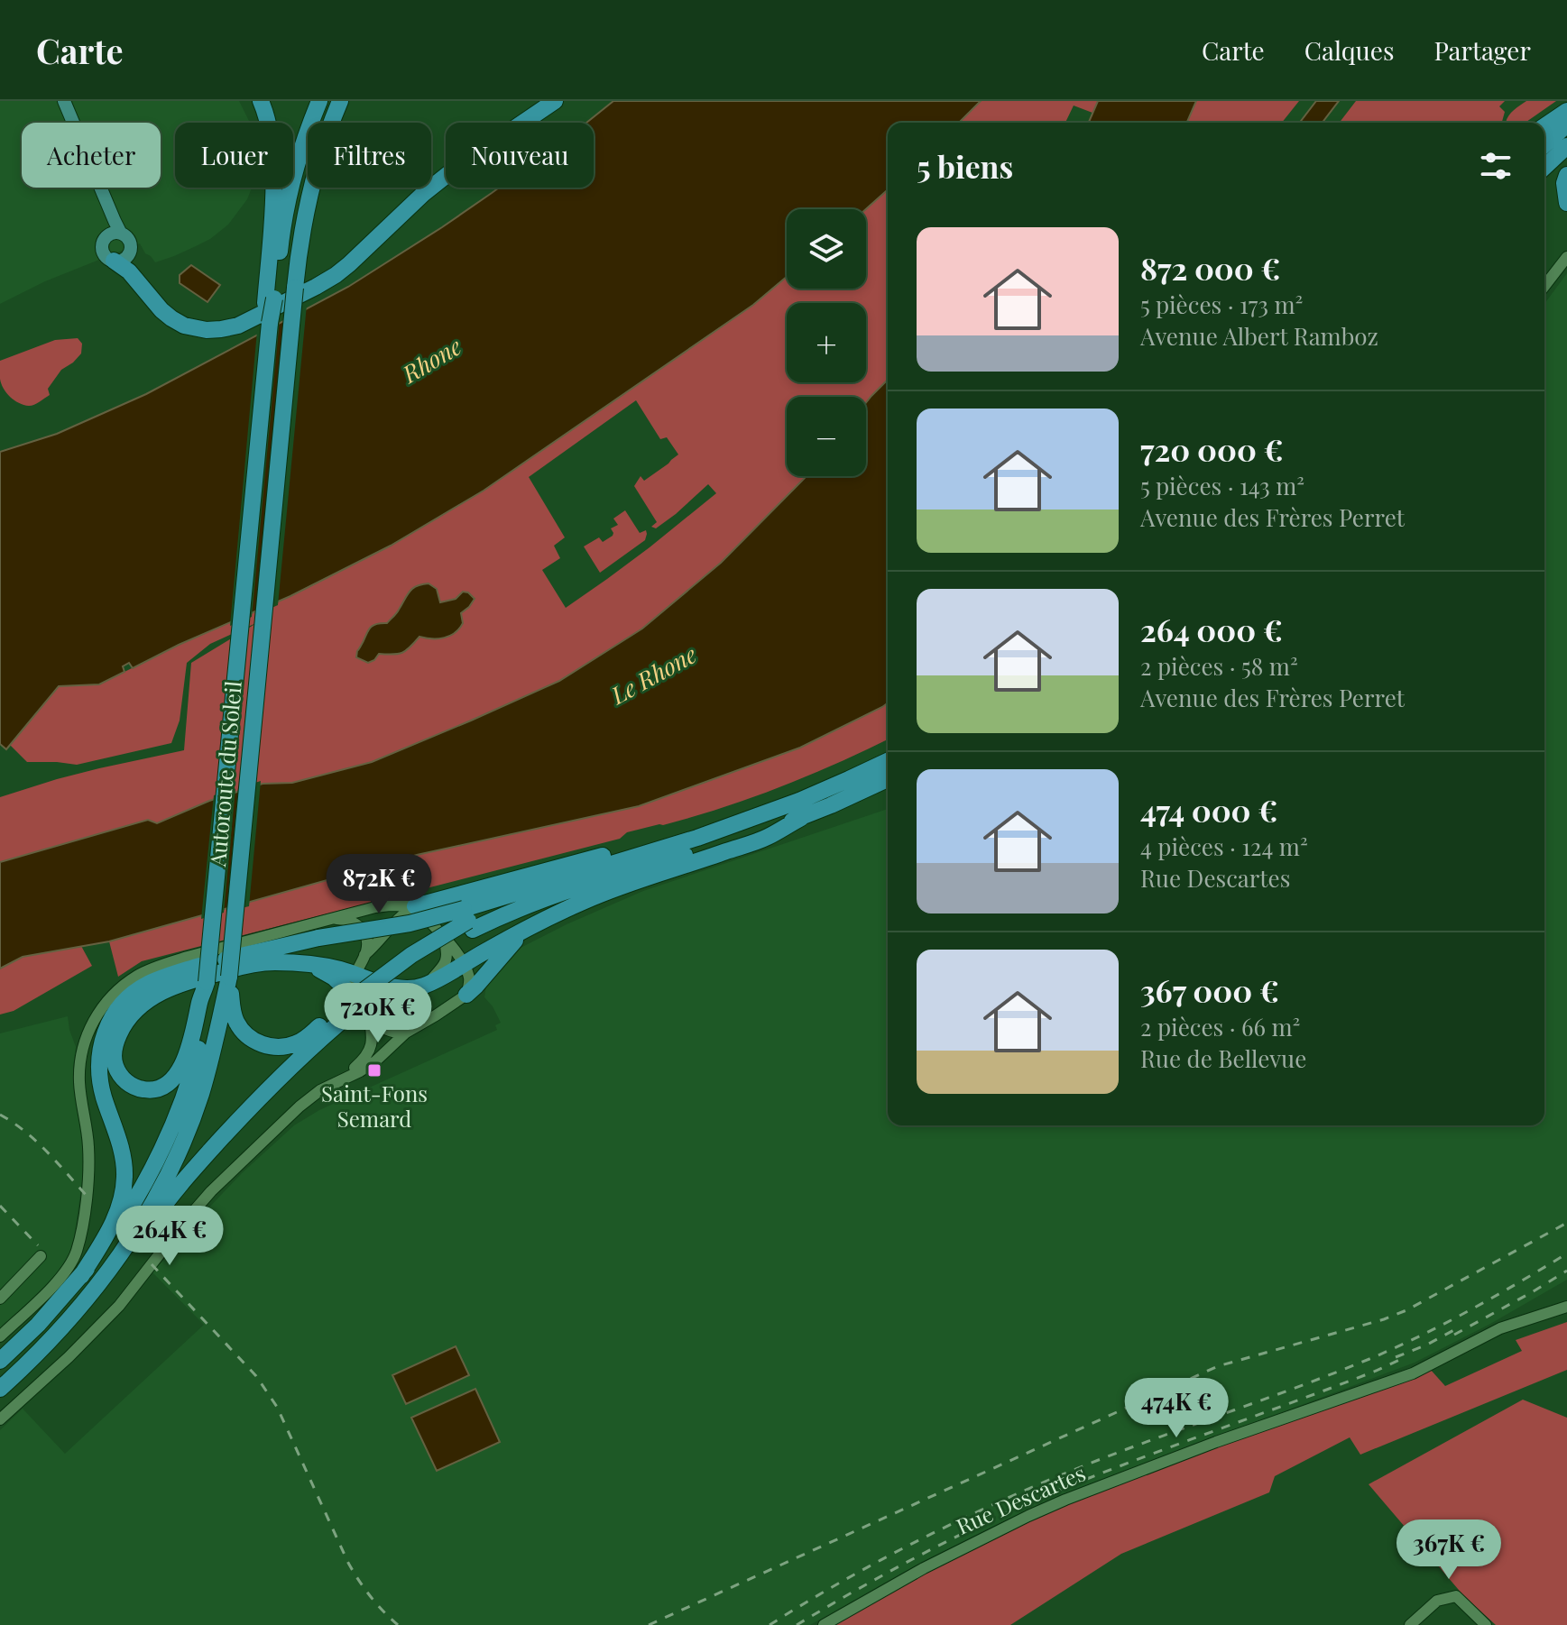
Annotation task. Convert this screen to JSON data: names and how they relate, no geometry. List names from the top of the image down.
{
  "streets": {
    "highway": ["Autoroute du Soleil"],
    "street": ["Rue Descartes"]
  },
  "water": ["Rhone", "Le Rhone"],
  "places": {
    "transit": ["Saint-Fons Semard"]
  },
  "page": {
    "header": "Carte",
    "nav": ["Carte", "Calques", "Partager"],
    "chip": [
      "Acheter",
      "Louer",
      "Filtres",
      "Nouveau"
    ],
    "heading": "5 biens",
    "map_buttons": ["+", "−"],
    "list": [
      {
        "name": "872 000 €",
        "note": "5 pièces · 173 m² · Avenue Albert Ramboz"
      },
      {
        "name": "720 000 €",
        "note": "5 pièces · 143 m² · Avenue des Frères Perret"
      },
      {
        "name": "264 000 €",
        "note": "2 pièces · 58 m² · Avenue des Frères Perret"
      },
      {
        "name": "474 000 €",
        "note": "4 pièces · 124 m² · Rue Descartes"
      },
      {
        "name": "367 000 €",
        "note": "2 pièces · 66 m² · Rue de Bellevue"
      }
    ],
    "price": [
      "872K €",
      "720K €",
      "264K €",
      "474K €",
      "367K €"
    ]
  }
}
